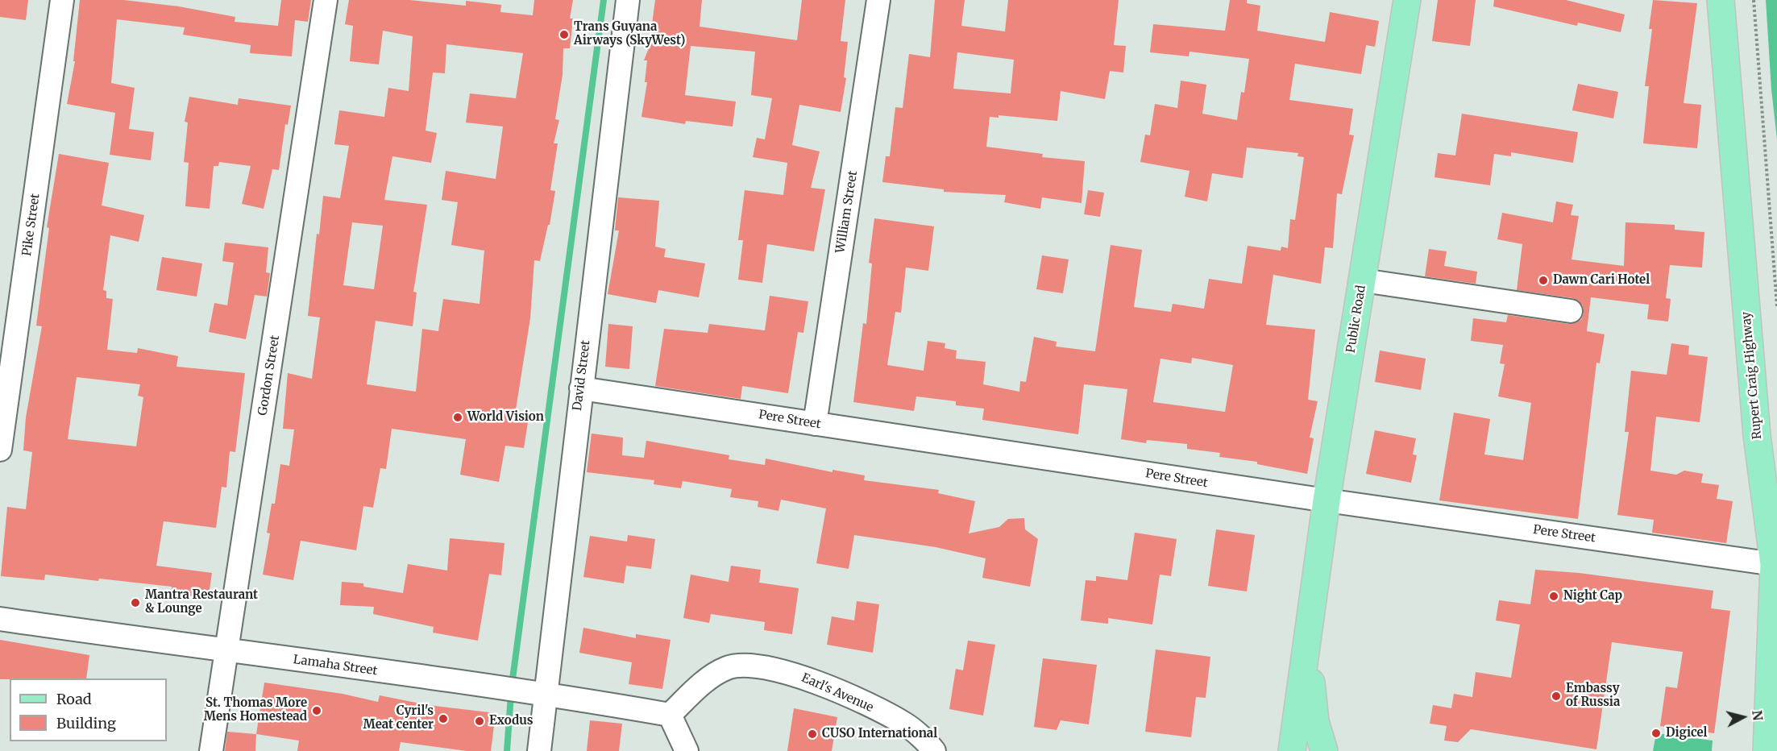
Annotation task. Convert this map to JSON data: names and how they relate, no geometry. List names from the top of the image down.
{
  "streets": {
    "main road": ["Public Road", "Rupert Craig Highway"],
    "street": [
      "William Street",
      "Pike Street",
      "Gordon Street",
      "David Street",
      "Pere Street",
      "Lamaha Street",
      "Earl's Avenue"
    ]
  },
  "crossings": [
    ["William Street", "Pere Street"],
    ["Public Road", "Pere Street"],
    ["Gordon Street", "Lamaha Street"],
    ["David Street", "Pere Street"],
    ["David Street", "Lamaha Street"],
    ["Rupert Craig Highway", "Pere Street"],
    ["Lamaha Street", "Earl's Avenue"]
  ],
  "places": [
    "Trans Guyana Airways (SkyWest)",
    "Dawn Cari Hotel",
    "World Vision",
    "Night Cap",
    "Mantra Restaurant & Lounge",
    "Embassy of Russia",
    "St. Thomas More Mens Homestead",
    "Cyril's Meat center",
    "Exodus",
    "Digicel",
    "CUSO International"
  ],
  "legend": ["Road", "Building"],
  "north": "right"
}
